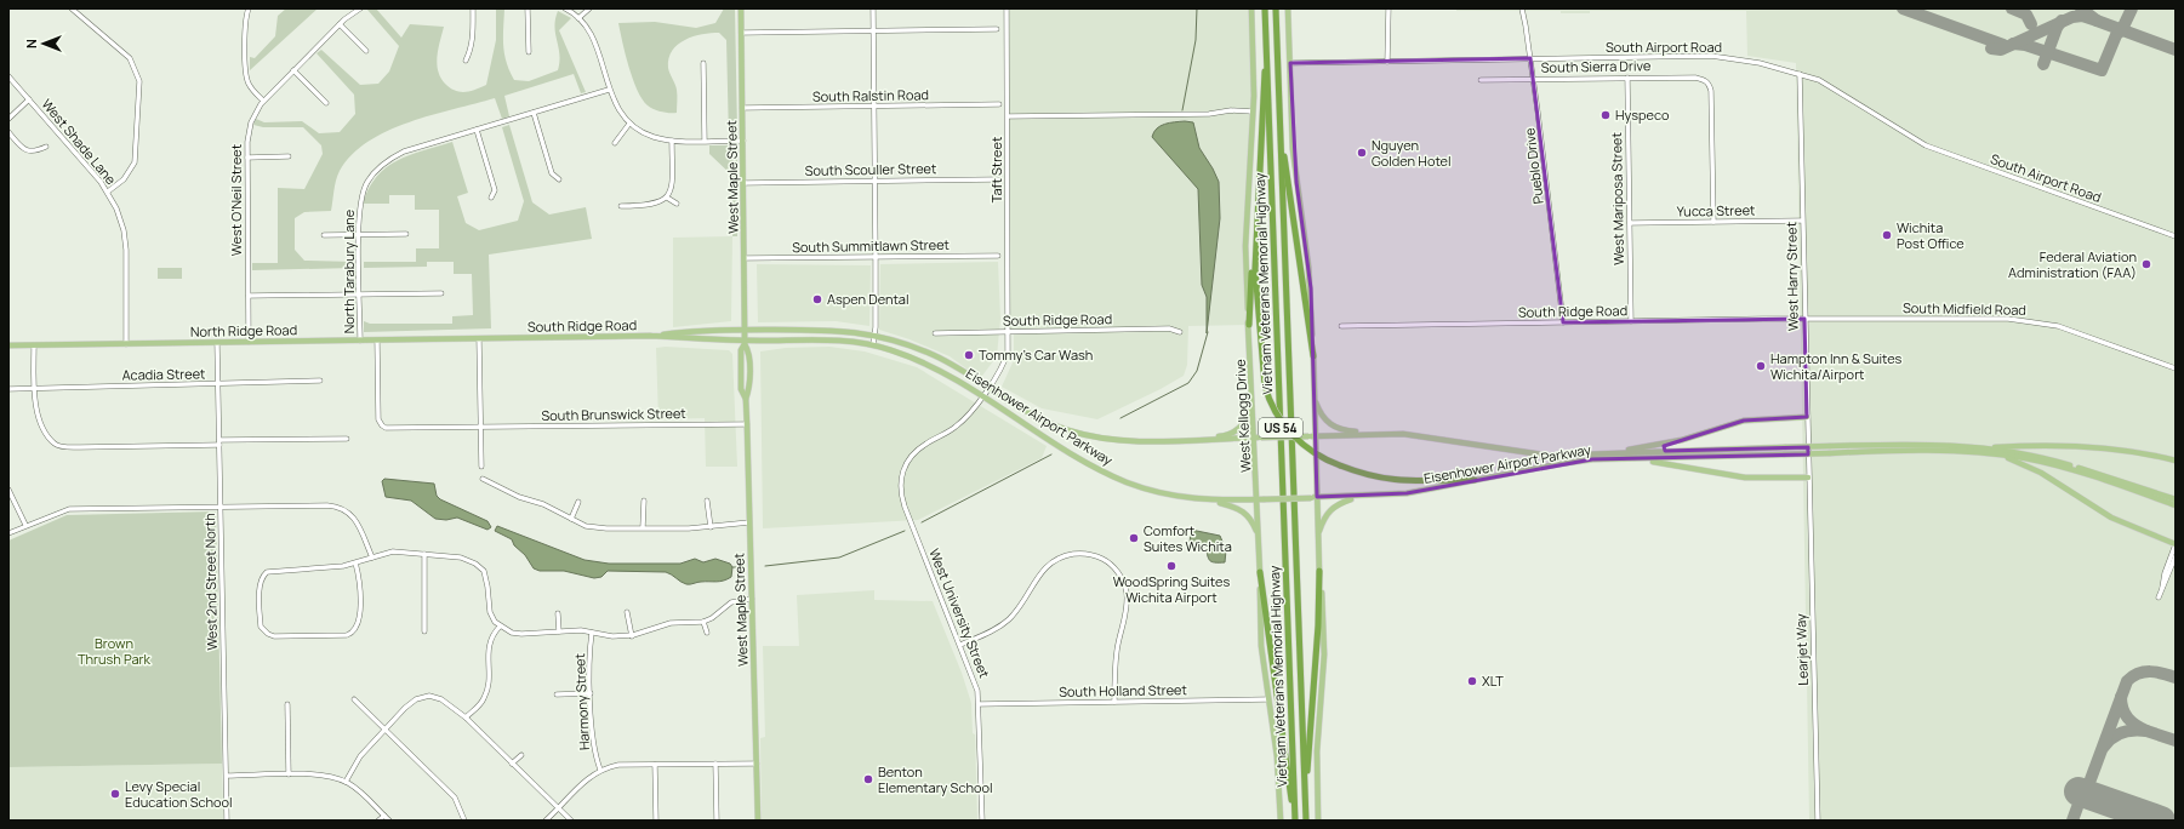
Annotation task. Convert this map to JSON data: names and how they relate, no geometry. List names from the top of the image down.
{
  "streets": {
    "highway": ["Vietnam Veterans Memorial Highway", "US 54"],
    "main road": [
      "West Maple Street",
      "South Ridge Road",
      "North Ridge Road",
      "West Kellogg Drive",
      "Eisenhower Airport Parkway"
    ],
    "street": [
      "South Airport Road",
      "South Sierra Drive",
      "South Ralstin Road",
      "West Shade Lane",
      "Pueblo Drive",
      "South Scouller Street",
      "Taft Street",
      "West Mariposa Street",
      "West O'Neil Street",
      "Yucca Street",
      "South Summitlawn Street",
      "North Tarabury Lane",
      "West Harry Street",
      "South Midfield Road",
      "Acadia Street",
      "South Brunswick Street",
      "West 2nd Street North",
      "West University Street",
      "Learjet Way",
      "South Holland Street",
      "Harmony Street"
    ]
  },
  "crossings": [
    ["South Airport Road", "Pueblo Drive"],
    ["South Airport Road", "West Harry Street"],
    ["South Sierra Drive", "Pueblo Drive"],
    ["South Sierra Drive", "West Mariposa Street"],
    ["South Sierra Drive", "Yucca Street"],
    ["South Ralstin Road", "West Maple Street"],
    ["West Shade Lane", "North Ridge Road"],
    ["Pueblo Drive", "South Ridge Road"],
    ["South Scouller Street", "West Maple Street"],
    ["Taft Street", "South Ridge Road"],
    ["Taft Street", "Eisenhower Airport Parkway"],
    ["Taft Street", "West University Street"],
    ["West Maple Street", "South Summitlawn Street"],
    ["West Maple Street", "South Ridge Road"],
    ["West Maple Street", "South Brunswick Street"],
    ["West Mariposa Street", "Yucca Street"],
    ["West Mariposa Street", "South Ridge Road"],
    ["West O'Neil Street", "North Ridge Road"],
    ["Yucca Street", "West Harry Street"],
    ["North Tarabury Lane", "North Ridge Road"],
    ["West Harry Street", "South Midfield Road"],
    ["West Harry Street", "South Ridge Road"],
    ["West Harry Street", "Learjet Way"],
    ["South Midfield Road", "South Ridge Road"],
    ["South Ridge Road", "North Ridge Road"],
    ["South Ridge Road", "Eisenhower Airport Parkway"],
    ["North Ridge Road", "South Brunswick Street"],
    ["North Ridge Road", "West 2nd Street North"],
    ["Acadia Street", "West 2nd Street North"],
    ["West Kellogg Drive", "Eisenhower Airport Parkway"],
    ["West Kellogg Drive", "South Holland Street"],
    ["West University Street", "South Holland Street"]
  ],
  "parks": ["Brown Thrush Park"],
  "places": [
    "Hyspeco",
    "Nguyen Golden Hotel",
    "Wichita Post Office",
    "Federal Aviation Administration (FAA)",
    "Aspen Dental",
    "Tommy's Car Wash",
    "Hampton Inn & Suites Wichita/Airport",
    "Comfort Suites Wichita",
    "WoodSpring Suites Wichita Airport",
    "XLT",
    "Benton Elementary School",
    "Levy Special Education School"
  ],
  "north": "left"
}
